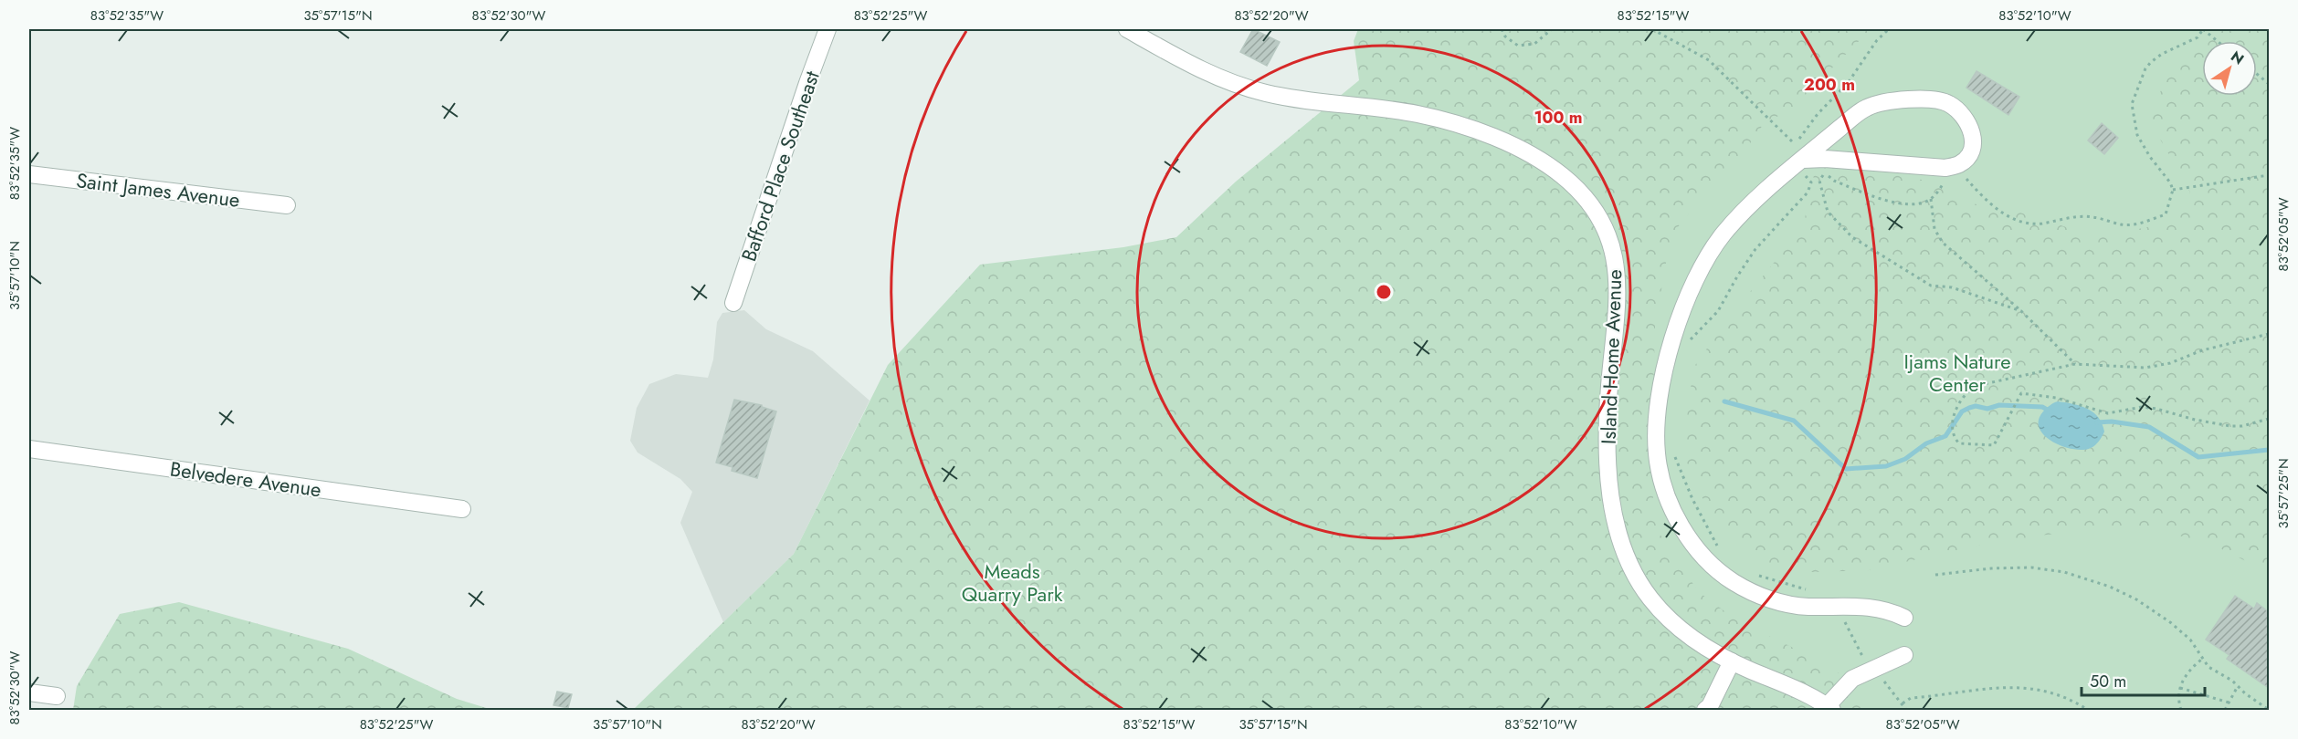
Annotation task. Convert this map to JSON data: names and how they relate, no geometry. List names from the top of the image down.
{
  "streets": {
    "street": [
      "Bafford Place Southeast",
      "Saint James Avenue",
      "Island Home Avenue",
      "Belvedere Avenue"
    ]
  },
  "parks": ["Ijams Nature Center", "Meads Quarry Park"],
  "scale_bar": "50 m",
  "north": "top right",
  "coordinates": [
    "83°52'35\"W",
    "35°57'15\"N",
    "83°52'30\"W",
    "83°52'25\"W",
    "83°52'20\"W",
    "83°52'15\"W",
    "83°52'10\"W",
    "83°52'05\"W",
    "35°57'10\"N",
    "35°57'25\"N"
  ],
  "rings": ["200 m", "100 m"]
}
